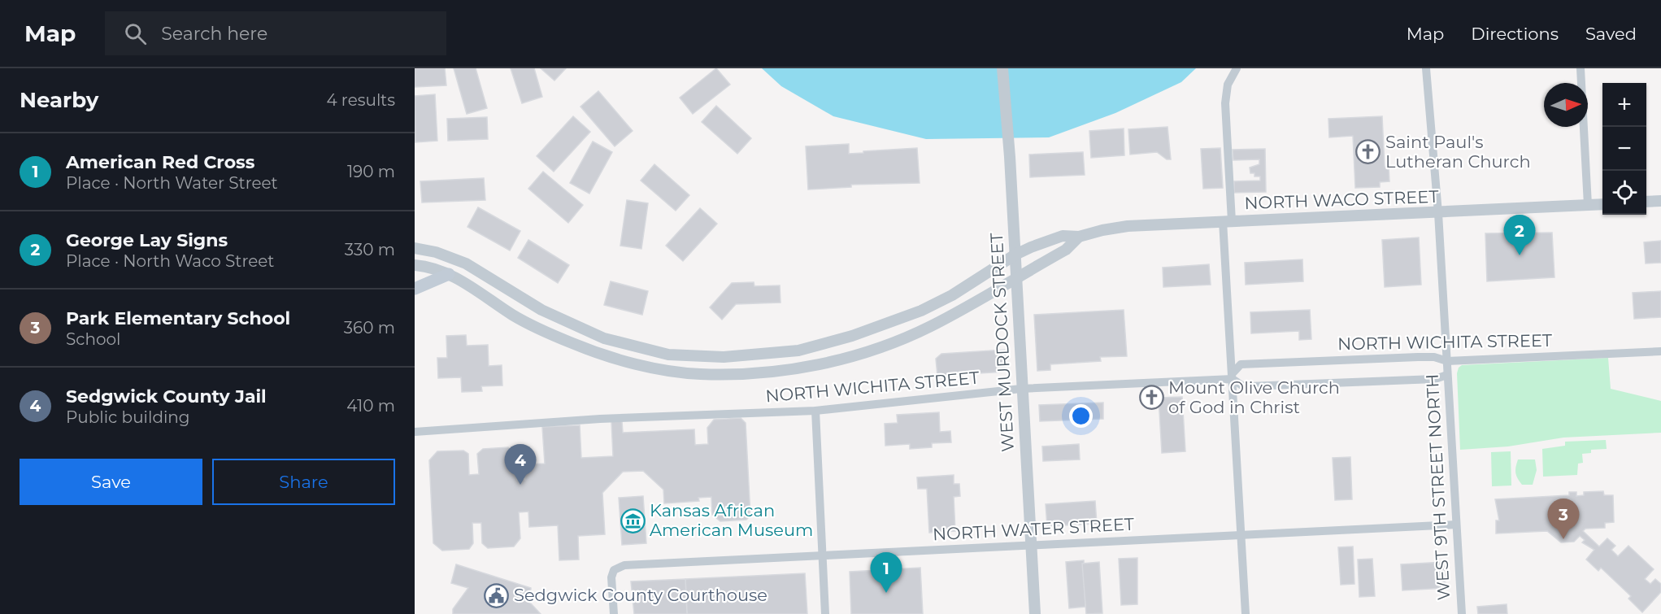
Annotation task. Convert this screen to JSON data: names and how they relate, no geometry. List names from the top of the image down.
{
  "streets": {
    "street": [
      "NORTH WACO STREET",
      "WEST MURDOCK STREET",
      "NORTH WICHITA STREET",
      "WEST 9TH STREET NORTH",
      "NORTH WATER STREET"
    ]
  },
  "crossings": [
    ["NORTH WACO STREET", "WEST MURDOCK STREET"],
    ["NORTH WACO STREET", "WEST 9TH STREET NORTH"],
    ["WEST MURDOCK STREET", "NORTH WICHITA STREET"],
    ["WEST MURDOCK STREET", "NORTH WATER STREET"],
    ["NORTH WICHITA STREET", "WEST 9TH STREET NORTH"],
    ["WEST 9TH STREET NORTH", "NORTH WATER STREET"]
  ],
  "places": {
    "church": ["Saint Paul's Lutheran Church", "Mount Olive Church of God in Christ"],
    "museum": ["Kansas African American Museum"],
    "public building": ["Sedgwick County Courthouse"]
  },
  "north": "right",
  "page": {
    "header": "Map",
    "search": "Search here",
    "nav": ["Map", "Directions", "Saved"],
    "heading": ["Nearby", "4 results"],
    "map_buttons": ["+", "−"],
    "list": [
      {
        "mark": "1",
        "name": "American Red Cross",
        "note": "Place · North Water Street",
        "value": "190 m"
      },
      {
        "mark": "2",
        "name": "George Lay Signs",
        "note": "Place · North Waco Street",
        "value": "330 m"
      },
      {
        "mark": "3",
        "name": "Park Elementary School",
        "note": "School",
        "value": "360 m"
      },
      {
        "mark": "4",
        "name": "Sedgwick County Jail",
        "note": "Public building",
        "value": "410 m"
      }
    ],
    "pins": [
      "2",
      "4",
      "3",
      "1"
    ],
    "buttons": ["Save", "Share"]
  }
}
